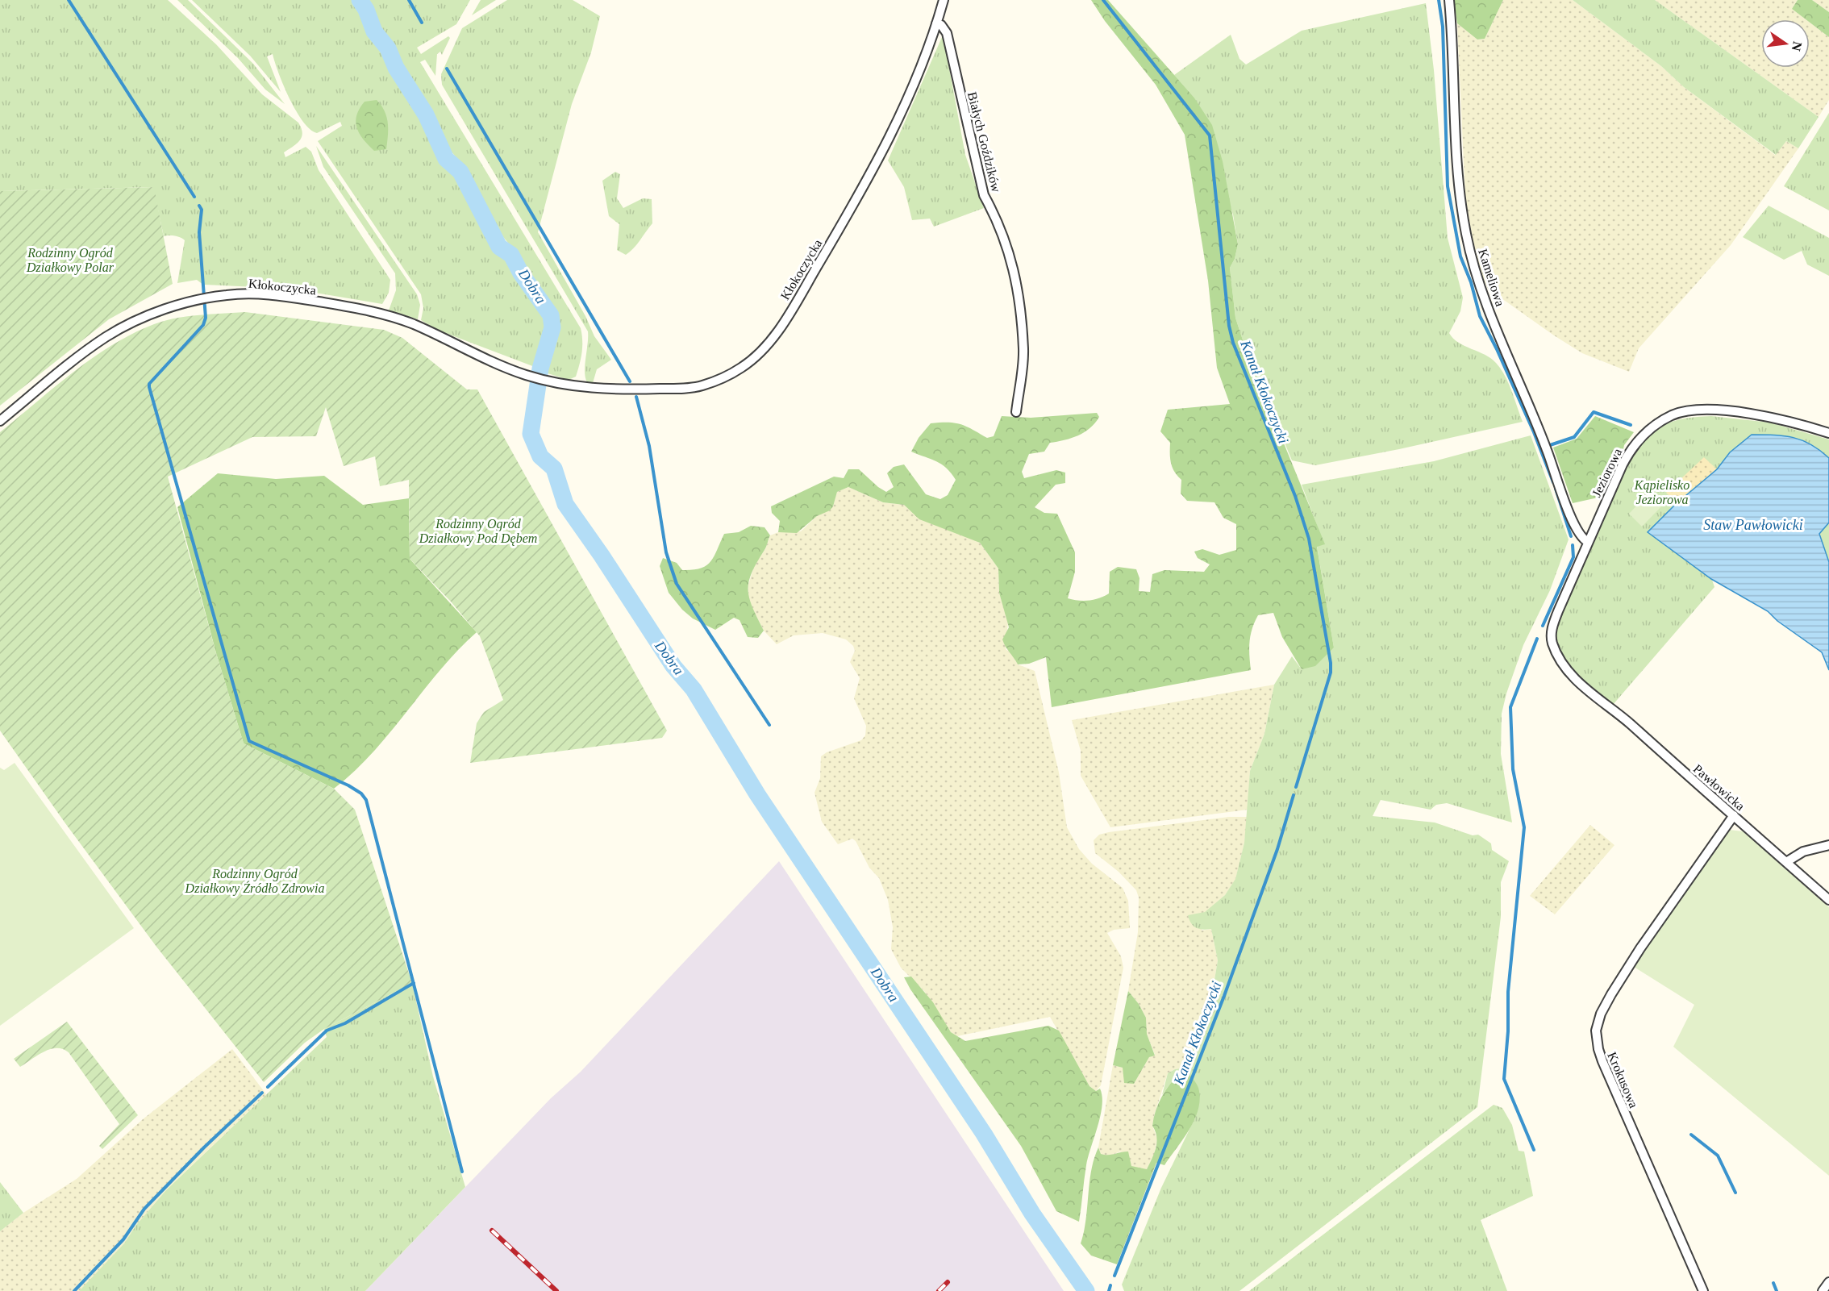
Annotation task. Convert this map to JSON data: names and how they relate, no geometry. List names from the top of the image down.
{
  "streets": {
    "street": [
      "Białych Goździków",
      "Kłokoczycka",
      "Kameliowa",
      "Jeziorowa",
      "Pawłowicka",
      "Krokusowa"
    ]
  },
  "crossings": [
    ["Białych Goździków", "Kłokoczycka"],
    ["Kameliowa", "Jeziorowa"],
    ["Jeziorowa", "Pawłowicka"],
    ["Pawłowicka", "Krokusowa"]
  ],
  "water": ["Dobra", "Kanał Kłokoczycki", "Staw Pawłowicki"],
  "parks": [
    "Rodzinny Ogród Działkowy Polar",
    "Kąpielisko Jeziorowa",
    "Rodzinny Ogród Działkowy Pod Dębem",
    "Rodzinny Ogród Działkowy Źródło Zdrowia"
  ],
  "north": "right"
}
